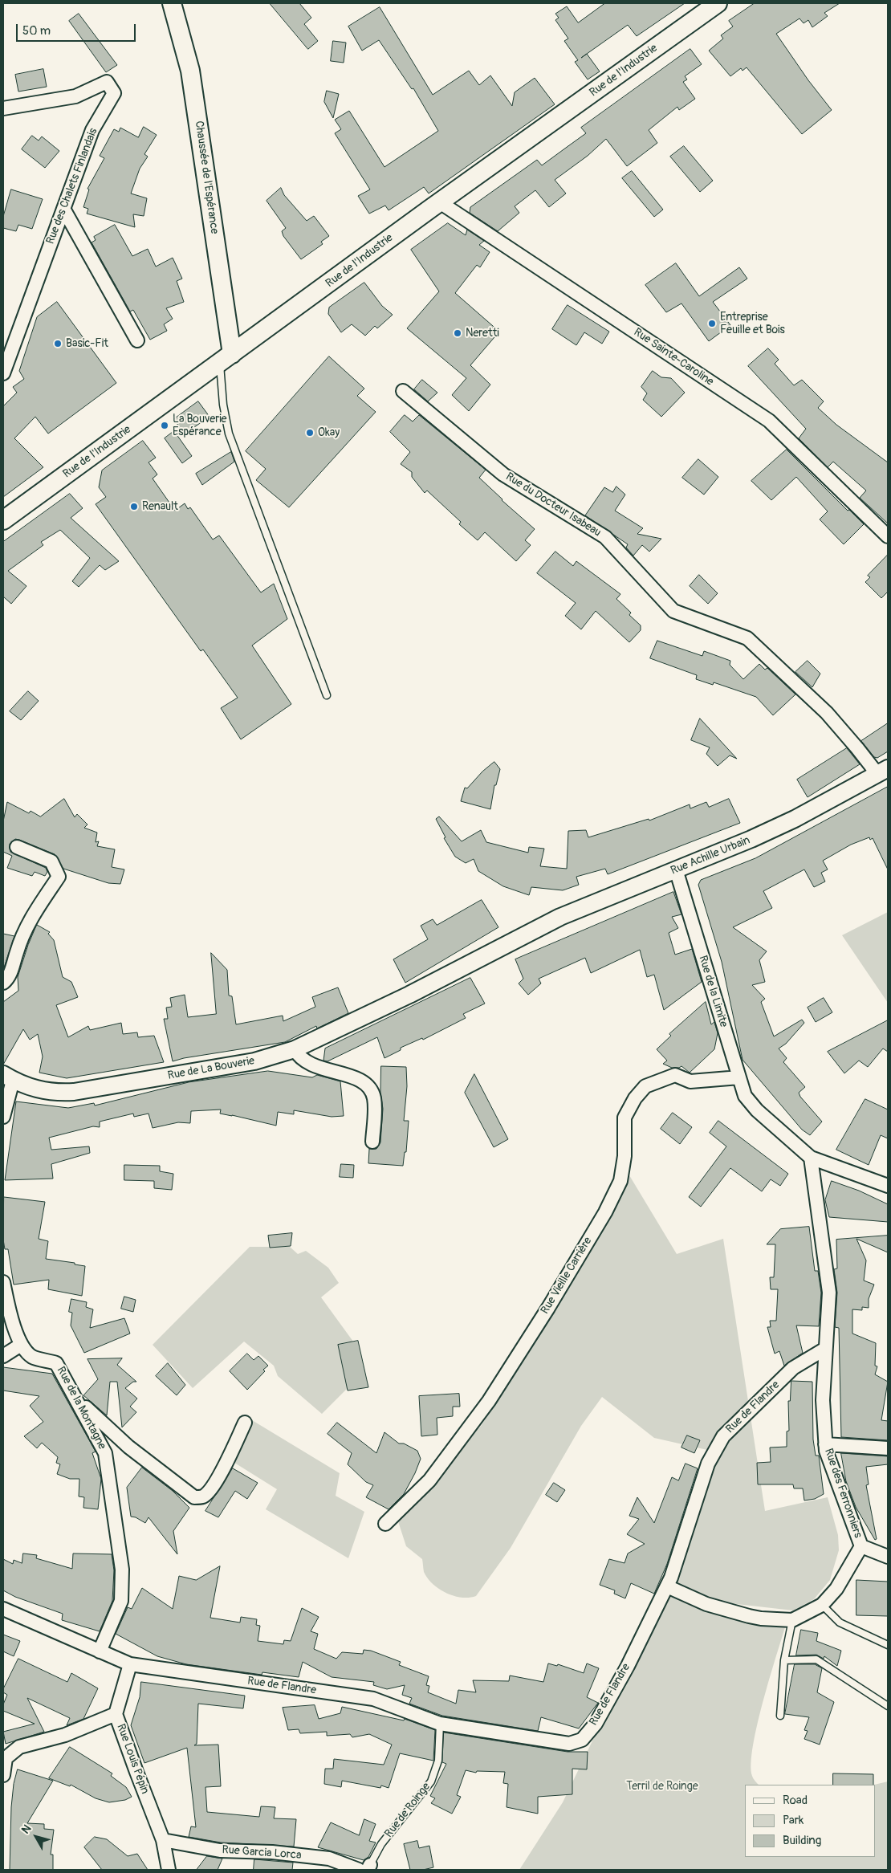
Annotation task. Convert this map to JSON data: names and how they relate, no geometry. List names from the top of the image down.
{
  "streets": {
    "main road": ["Rue de l'Industrie", "Chaussée de l'Espérance"],
    "street": [
      "Rue des Chalets Finlandais",
      "Rue Sainte-Caroline",
      "Rue du Docteur Isabeau",
      "Rue Achille Urbain",
      "Rue de la Limite",
      "Rue de La Bouverie",
      "Rue Vieille Carrière",
      "Rue de Flandre",
      "Rue de la Montagne",
      "Rue des Ferronniers",
      "Rue Louis Pépin",
      "Rue Garcia Lorca"
    ],
    "lane": ["Rue de Roinge"]
  },
  "crossings": [
    ["Rue de l'Industrie", "Chaussée de l'Espérance"],
    ["Rue de l'Industrie", "Rue Sainte-Caroline"],
    ["Rue du Docteur Isabeau", "Rue Achille Urbain"],
    ["Rue Achille Urbain", "Rue de la Limite"],
    ["Rue Achille Urbain", "Rue de La Bouverie"],
    ["Rue de la Limite", "Rue Vieille Carrière"],
    ["Rue de la Limite", "Rue des Ferronniers"],
    ["Rue de Flandre", "Rue des Ferronniers"],
    ["Rue de Flandre", "Rue Louis Pépin"],
    ["Rue de Flandre", "Rue de Roinge"],
    ["Rue Louis Pépin", "Rue Garcia Lorca"],
    ["Rue de Roinge", "Rue Garcia Lorca"]
  ],
  "parks": ["Terril de Roinge"],
  "places": [
    "Entreprise Feuille et Bois",
    "Neretti",
    "Basic-Fit",
    "La Bouverie Espérance",
    "Okay",
    "Renault"
  ],
  "legend": ["Road", "Park", "Building"],
  "scale_bar": "50 m",
  "north": "top left"
}
